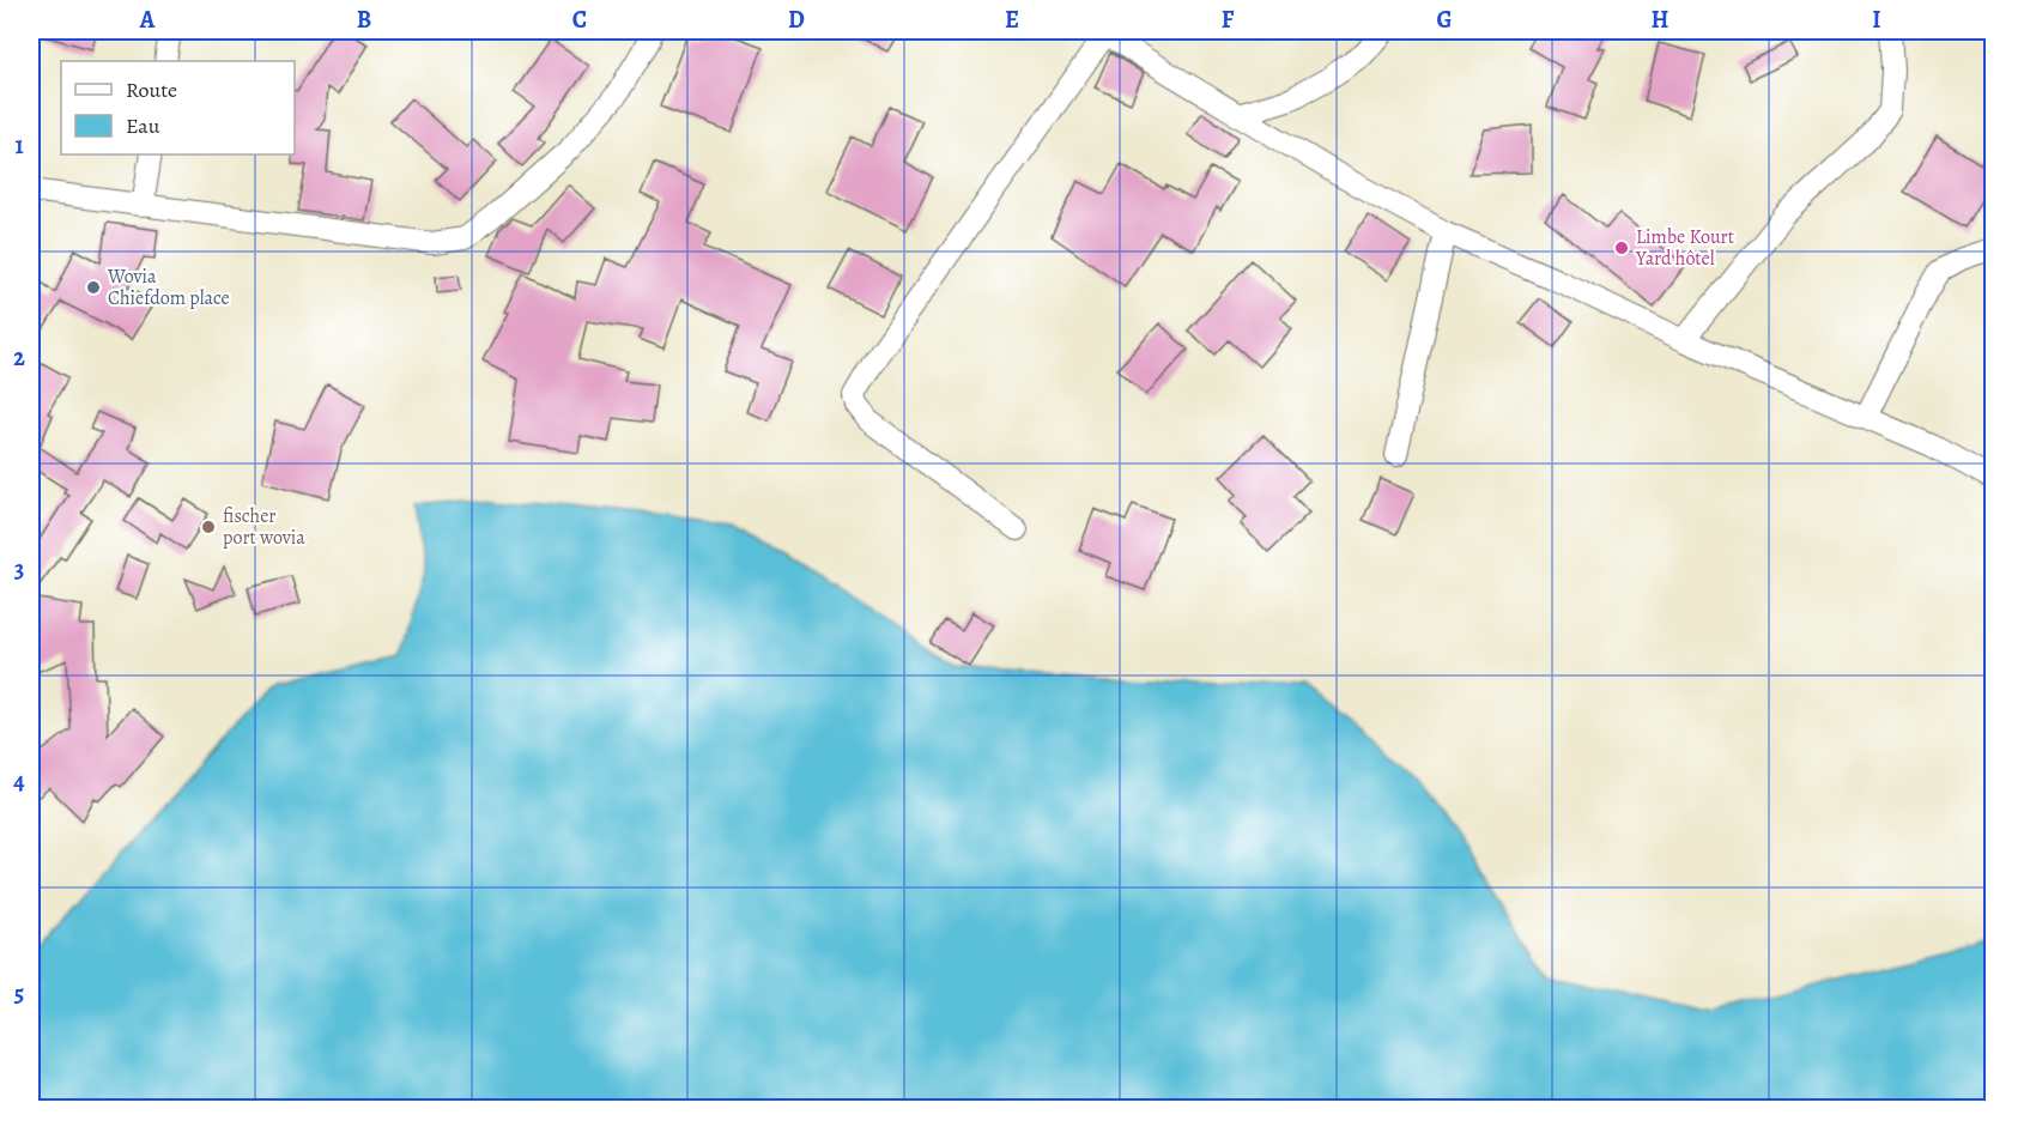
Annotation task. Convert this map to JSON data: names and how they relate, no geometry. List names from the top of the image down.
{
  "places": ["Limbe Kourt Yard hôtel", "Wovia Chiefdom place", "fischer port wovia"],
  "legend": ["Route", "Eau"],
  "grid": {
    "columns": [
      "A",
      "B",
      "C",
      "D",
      "E",
      "F",
      "G",
      "H",
      "I"
    ],
    "rows": [
      "1",
      "2",
      "3",
      "4",
      "5"
    ]
  }
}
